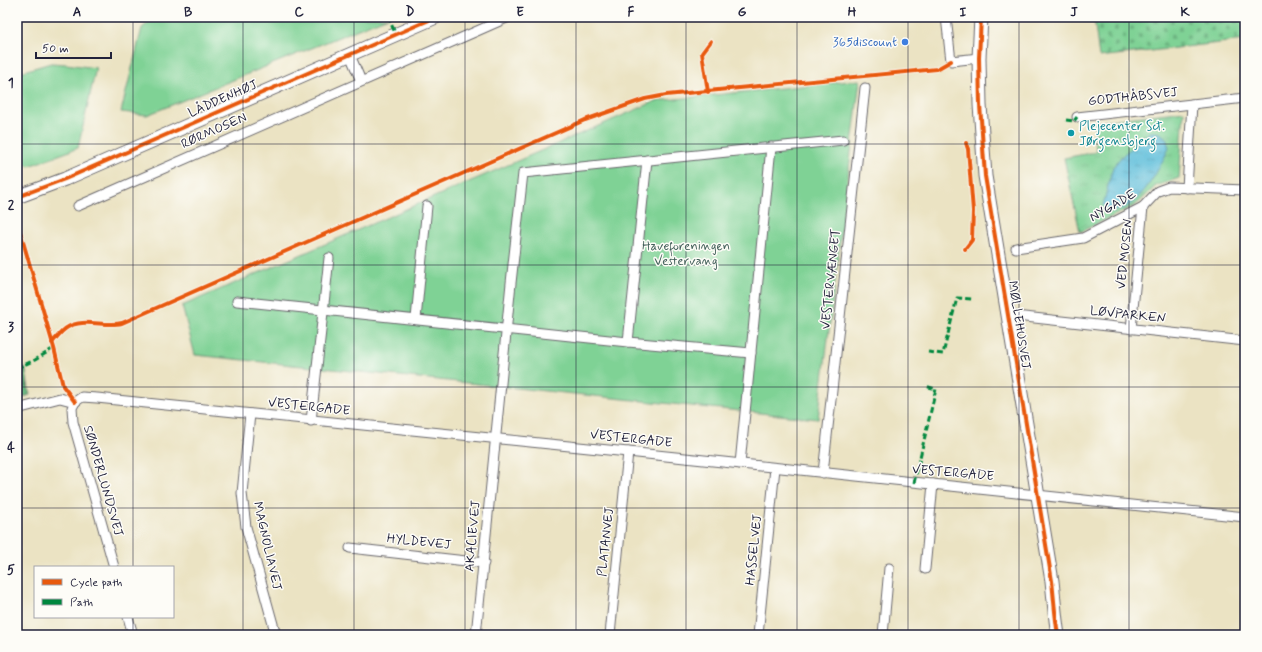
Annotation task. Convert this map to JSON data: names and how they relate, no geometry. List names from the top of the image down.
{
  "streets": {
    "street": [
      "GODTHÅBSVEJ",
      "LÅDDENHØJ",
      "RØRMOSEN",
      "NYGADE",
      "VED MOSEN",
      "VESTERVÆNGET",
      "LØVPARKEN",
      "MØLLEHUSVEJ",
      "VESTERGADE",
      "SØNDERLUNDSVEJ",
      "AKACIEVEJ",
      "HYLDEVEJ",
      "PLATANVEJ",
      "MAGNOLIAVEJ",
      "HASSELVEJ"
    ]
  },
  "crossings": [
    ["GODTHÅBSVEJ", "NYGADE"],
    ["NYGADE", "VED MOSEN"],
    ["VED MOSEN", "LØVPARKEN"],
    ["VESTERVÆNGET", "VESTERGADE"],
    ["LØVPARKEN", "MØLLEHUSVEJ"],
    ["MØLLEHUSVEJ", "VESTERGADE"],
    ["VESTERGADE", "SØNDERLUNDSVEJ"],
    ["VESTERGADE", "AKACIEVEJ"],
    ["VESTERGADE", "PLATANVEJ"],
    ["VESTERGADE", "MAGNOLIAVEJ"],
    ["VESTERGADE", "HASSELVEJ"],
    ["AKACIEVEJ", "HYLDEVEJ"]
  ],
  "parks": ["Haveforeningen Vestervang"],
  "places": ["365discount", "Plejecenter Sct. Jørgensbjerg"],
  "legend": ["Cycle path", "Path"],
  "scale_bar": "50 m",
  "grid": {
    "columns": [
      "A",
      "B",
      "C",
      "D",
      "E",
      "F",
      "G",
      "H",
      "I",
      "J",
      "K"
    ],
    "rows": [
      "1",
      "2",
      "3",
      "4",
      "5"
    ]
  }
}
